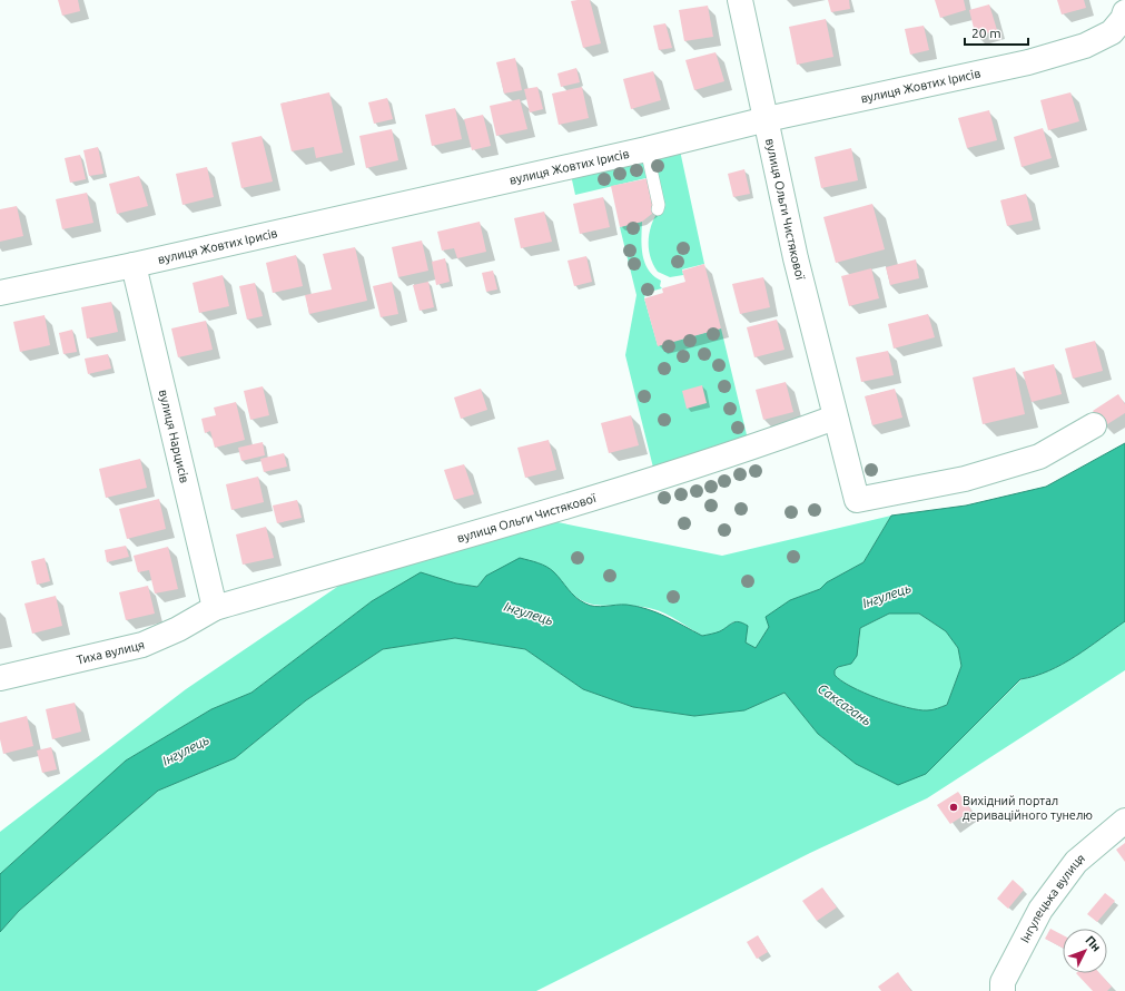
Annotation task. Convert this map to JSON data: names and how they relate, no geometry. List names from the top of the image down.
{
  "streets": {
    "street": [
      "вулиця Жовтих Ірисів",
      "вулиця Ольги Чистякової",
      "вулиця Нарцисів",
      "Тиха вулиця",
      "Інгулецька вулиця"
    ]
  },
  "crossings": [
    ["вулиця Жовтих Ірисів", "вулиця Ольги Чистякової"],
    ["вулиця Жовтих Ірисів", "вулиця Нарцисів"],
    ["вулиця Ольги Чистякової", "вулиця Нарцисів"],
    ["вулиця Ольги Чистякової", "Тиха вулиця"],
    ["вулиця Нарцисів", "Тиха вулиця"]
  ],
  "water": ["Інгулець", "Саксагань"],
  "places": ["Вихідний портал дериваційного тунелю"],
  "scale_bar": "20 m",
  "north": "top right"
}
